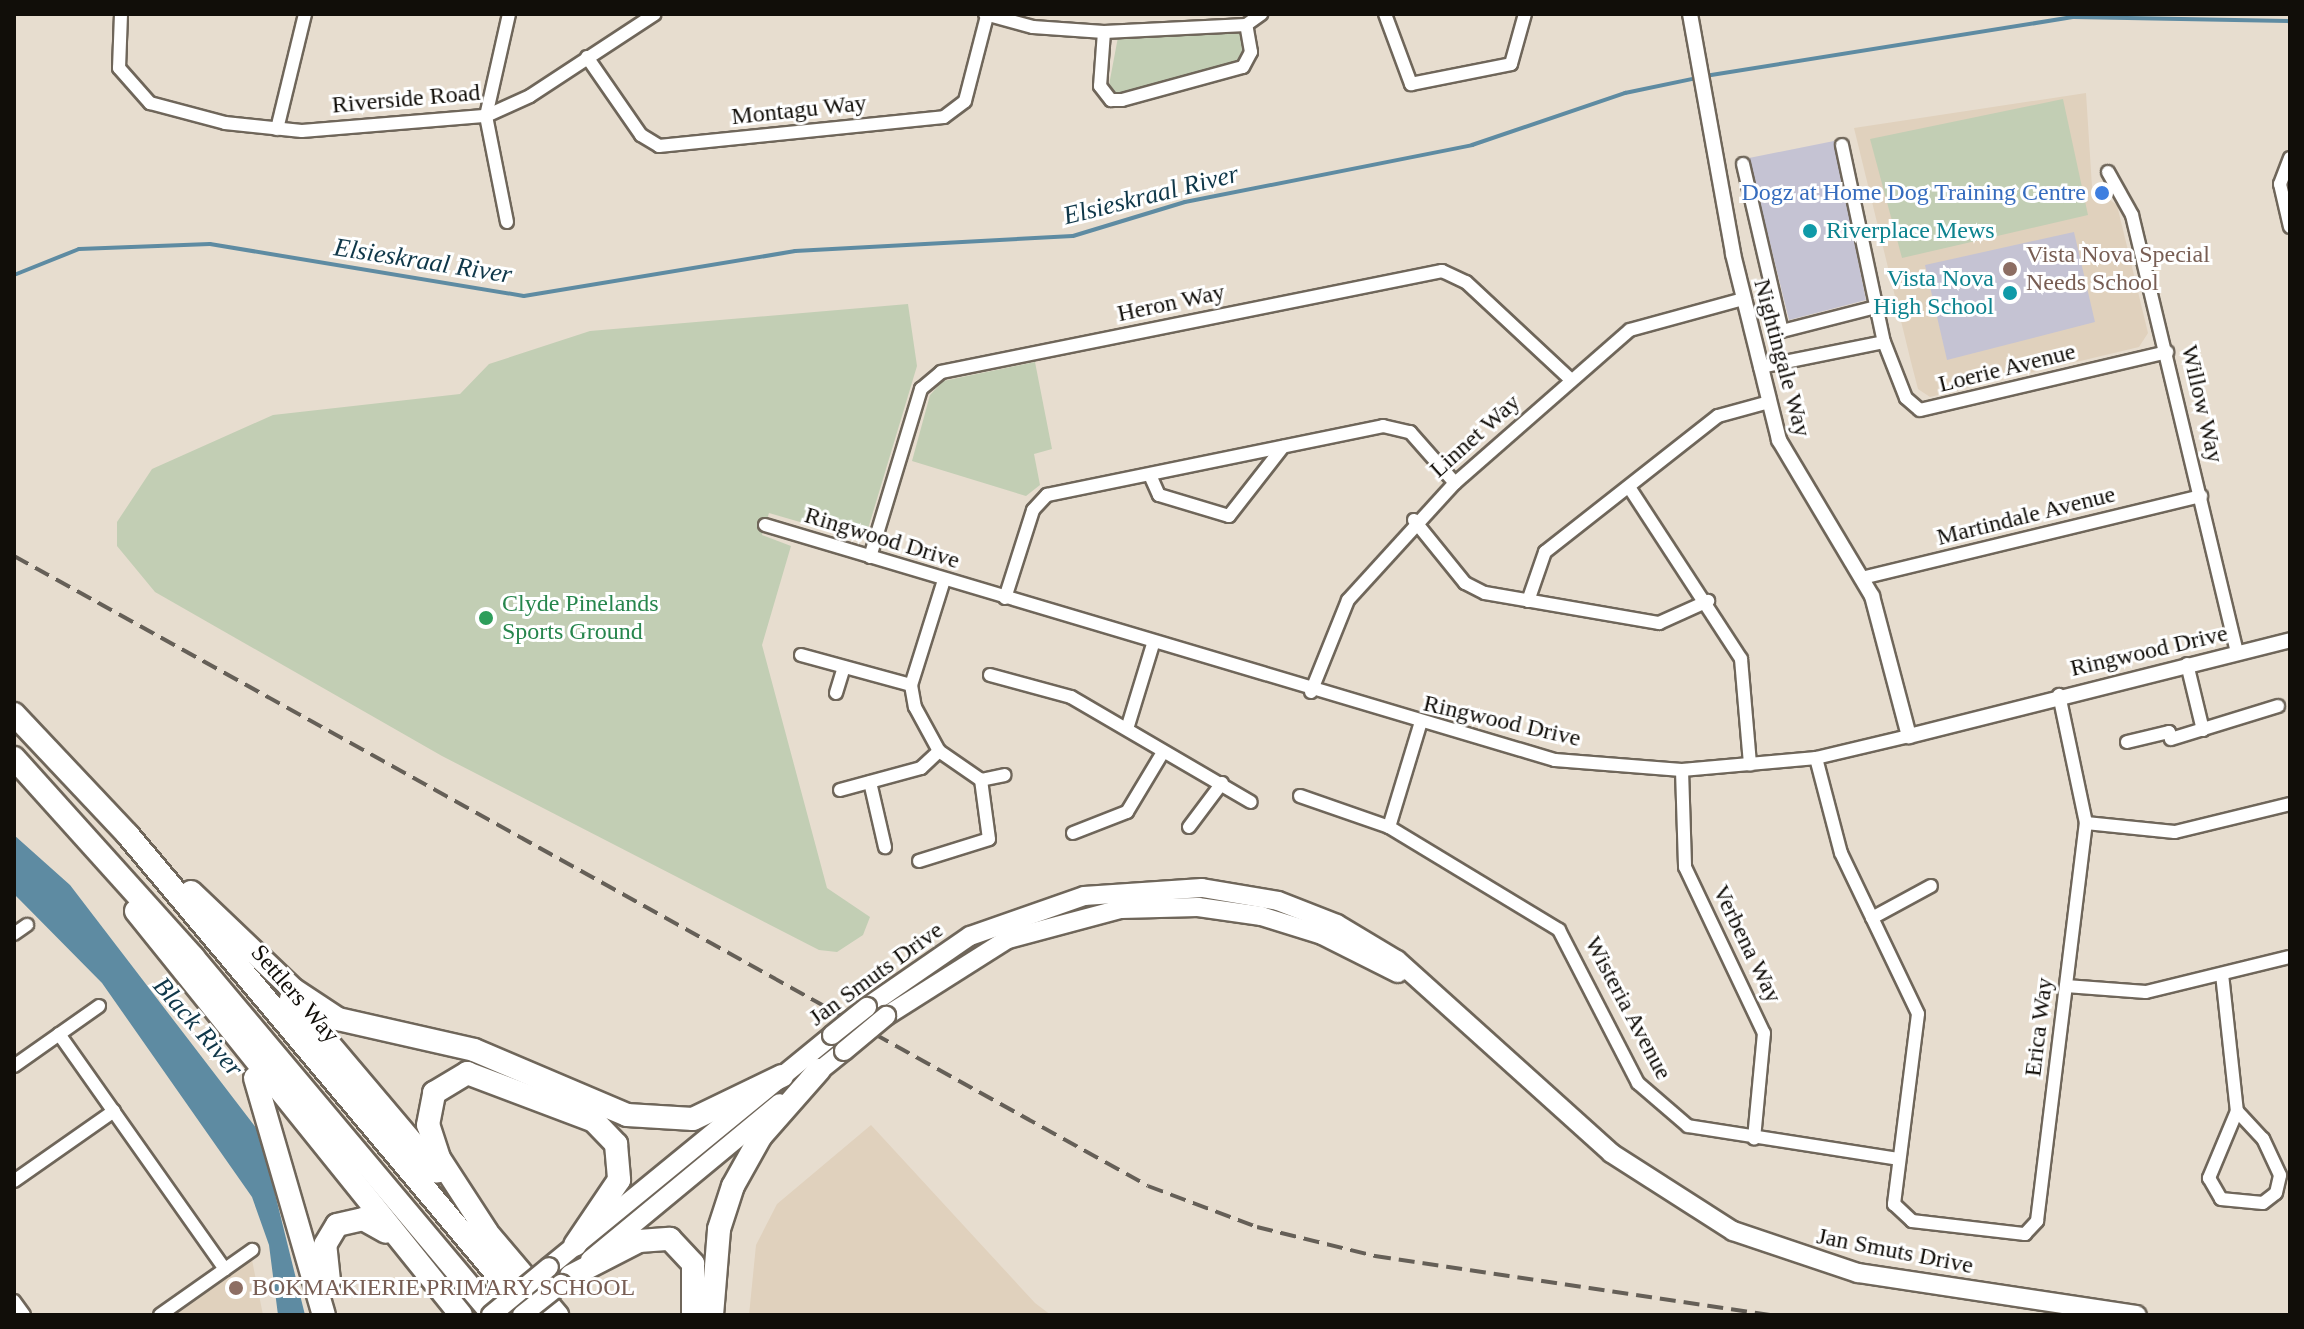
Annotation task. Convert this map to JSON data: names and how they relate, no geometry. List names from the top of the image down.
{
  "streets": {
    "highway": ["Settlers Way"],
    "main road": ["Jan Smuts Drive"],
    "street": [
      "Riverside Road",
      "Montagu Way",
      "Heron Way",
      "Nightingale Way",
      "Loerie Avenue",
      "Willow Way",
      "Linnet Way",
      "Martindale Avenue",
      "Ringwood Drive",
      "Verbena Way",
      "Wisteria Avenue",
      "Erica Way"
    ]
  },
  "crossings": [
    ["Riverside Road", "Montagu Way"],
    ["Heron Way", "Linnet Way"],
    ["Heron Way", "Ringwood Drive"],
    ["Nightingale Way", "Linnet Way"],
    ["Nightingale Way", "Martindale Avenue"],
    ["Nightingale Way", "Ringwood Drive"],
    ["Loerie Avenue", "Willow Way"],
    ["Willow Way", "Martindale Avenue"],
    ["Willow Way", "Ringwood Drive"],
    ["Linnet Way", "Ringwood Drive"],
    ["Ringwood Drive", "Verbena Way"],
    ["Ringwood Drive", "Erica Way"],
    ["Verbena Way", "Wisteria Avenue"],
    ["Wisteria Avenue", "Erica Way"]
  ],
  "water": ["Elsieskraal River", "Black River"],
  "places": [
    "Dogz at Home Dog Training Centre",
    "Riverplace Mews",
    "Vista Nova Special Needs School",
    "Vista Nova High School",
    "Clyde Pinelands Sports Ground",
    "BOKMAKIERIE PRIMARY SCHOOL"
  ]
}
